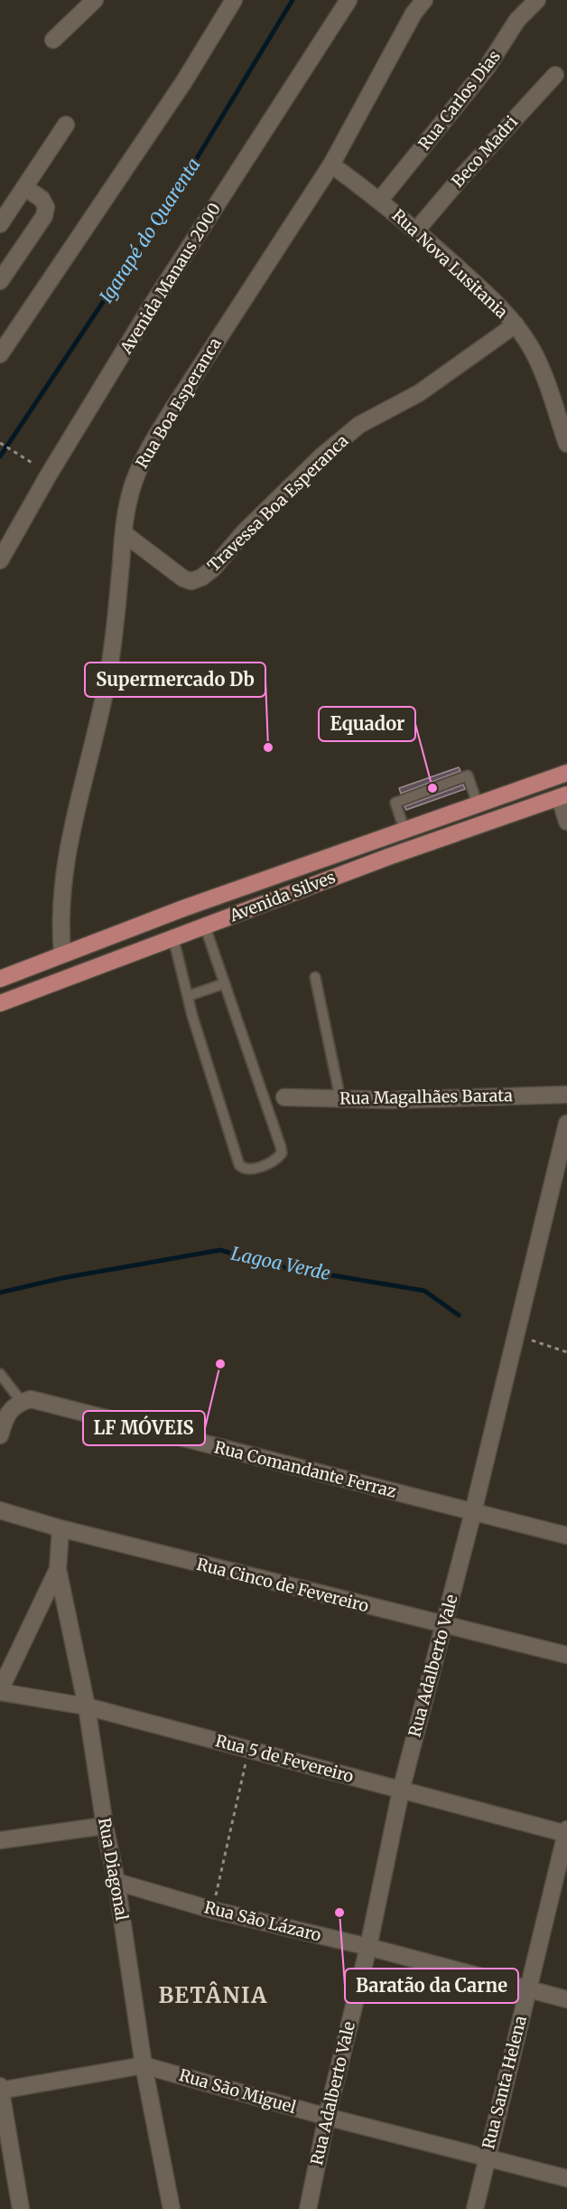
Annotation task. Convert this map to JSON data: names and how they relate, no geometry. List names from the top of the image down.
{
  "streets": {
    "main road": ["Avenida Silves"],
    "street": [
      "Rua Carlos Dias",
      "Beco Madri",
      "Rua Nova Lusitania",
      "Avenida Manaus 2000",
      "Rua Boa Esperanca",
      "Travessa Boa Esperanca",
      "Rua Magalhães Barata",
      "Rua Comandante Ferraz",
      "Rua Cinco de Fevereiro",
      "Rua Adalberto Vale",
      "Rua 5 de Fevereiro",
      "Rua Diagonal",
      "Rua São Lázaro",
      "Rua Santa Helena",
      "Rua São Miguel"
    ]
  },
  "crossings": [
    ["Rua Carlos Dias", "Rua Nova Lusitania"],
    ["Beco Madri", "Rua Nova Lusitania"],
    ["Rua Nova Lusitania", "Rua Boa Esperanca"],
    ["Rua Nova Lusitania", "Travessa Boa Esperanca"],
    ["Rua Boa Esperanca", "Travessa Boa Esperanca"],
    ["Rua Boa Esperanca", "Avenida Silves"],
    ["Rua Comandante Ferraz", "Rua Adalberto Vale"],
    ["Rua Cinco de Fevereiro", "Rua Adalberto Vale"],
    ["Rua Cinco de Fevereiro", "Rua Diagonal"],
    ["Rua Adalberto Vale", "Rua 5 de Fevereiro"],
    ["Rua Adalberto Vale", "Rua São Lázaro"],
    ["Rua Adalberto Vale", "Rua São Miguel"],
    ["Rua 5 de Fevereiro", "Rua Diagonal"],
    ["Rua 5 de Fevereiro", "Rua Santa Helena"],
    ["Rua Diagonal", "Rua São Lázaro"],
    ["Rua Diagonal", "Rua São Miguel"],
    ["Rua São Lázaro", "Rua Santa Helena"],
    ["Rua Santa Helena", "Rua São Miguel"]
  ],
  "districts": ["BETÂNIA"],
  "water": ["Igarapé do Quarenta", "Lagoa Verde"],
  "places": [
    "Supermercado Db",
    "Equador",
    "LF MÓVEIS",
    "Baratão da Carne"
  ]
}
